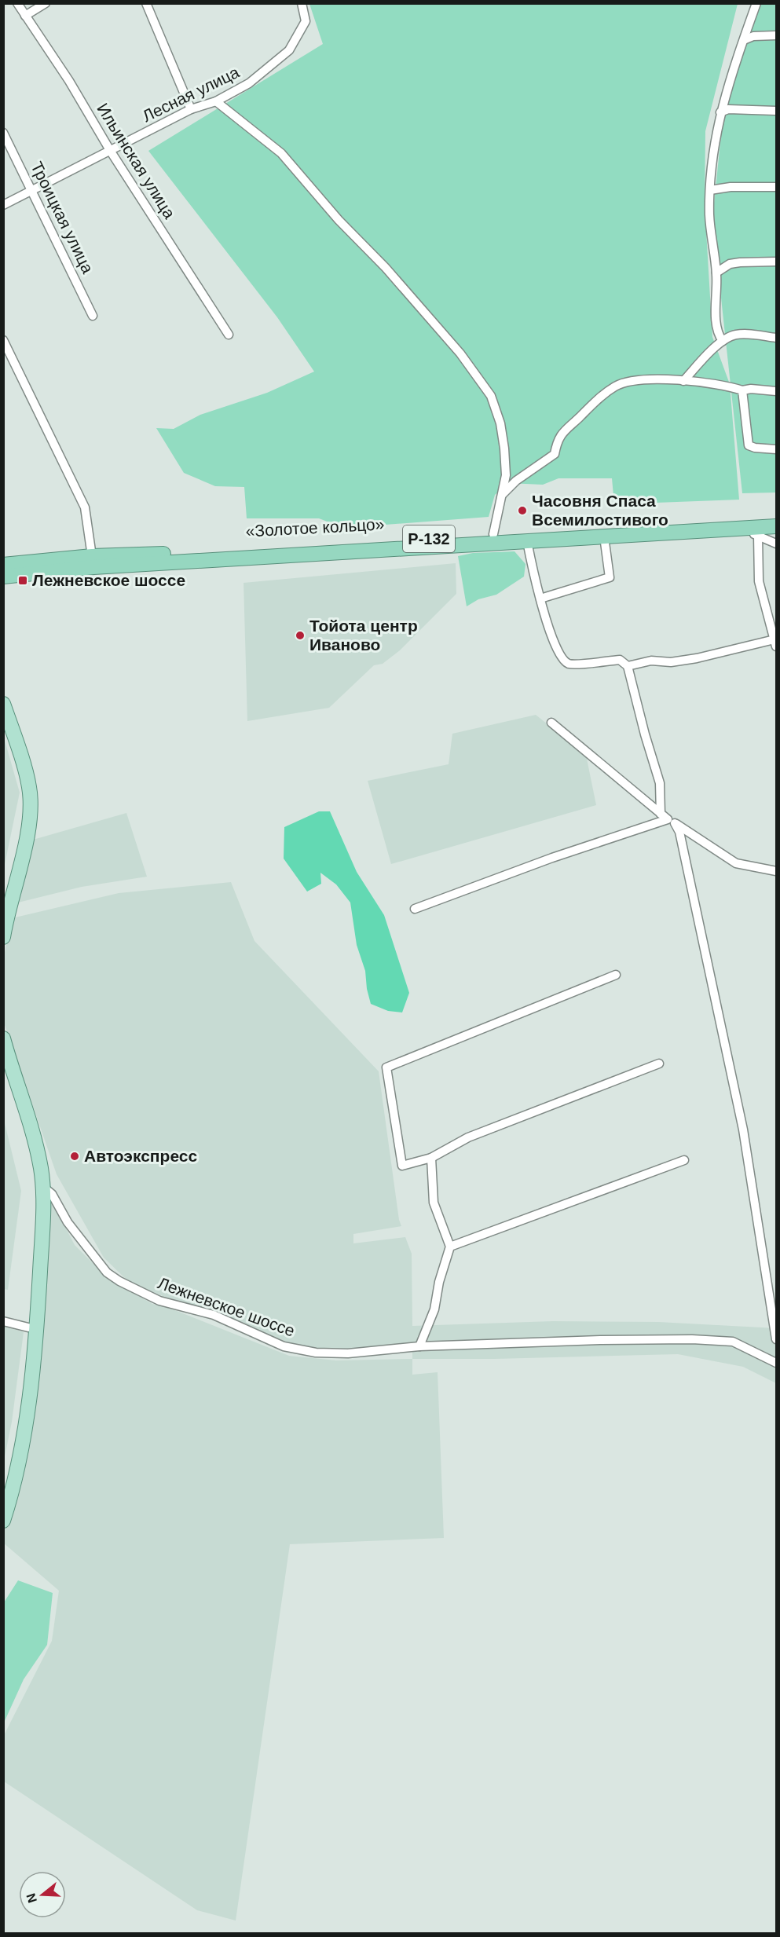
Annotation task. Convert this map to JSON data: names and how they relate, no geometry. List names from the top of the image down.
{
  "streets": {
    "highway": ["«Золотое кольцо»", "Р-132"],
    "street": [
      "Лесная улица",
      "Ильинская улица",
      "Троицкая улица",
      "Лежневское шоссе"
    ]
  },
  "crossings": [
    ["Лесная улица", "Ильинская улица"],
    ["Лесная улица", "Троицкая улица"],
    ["«Золотое кольцо»", "Р-132"]
  ],
  "places": {
    "other": ["Часовня Спаса Всемилостивого", "Тойота центр Иваново", "Автоэкспресс"],
    "transit": ["Лежневское шоссе"]
  },
  "north": "left"
}
